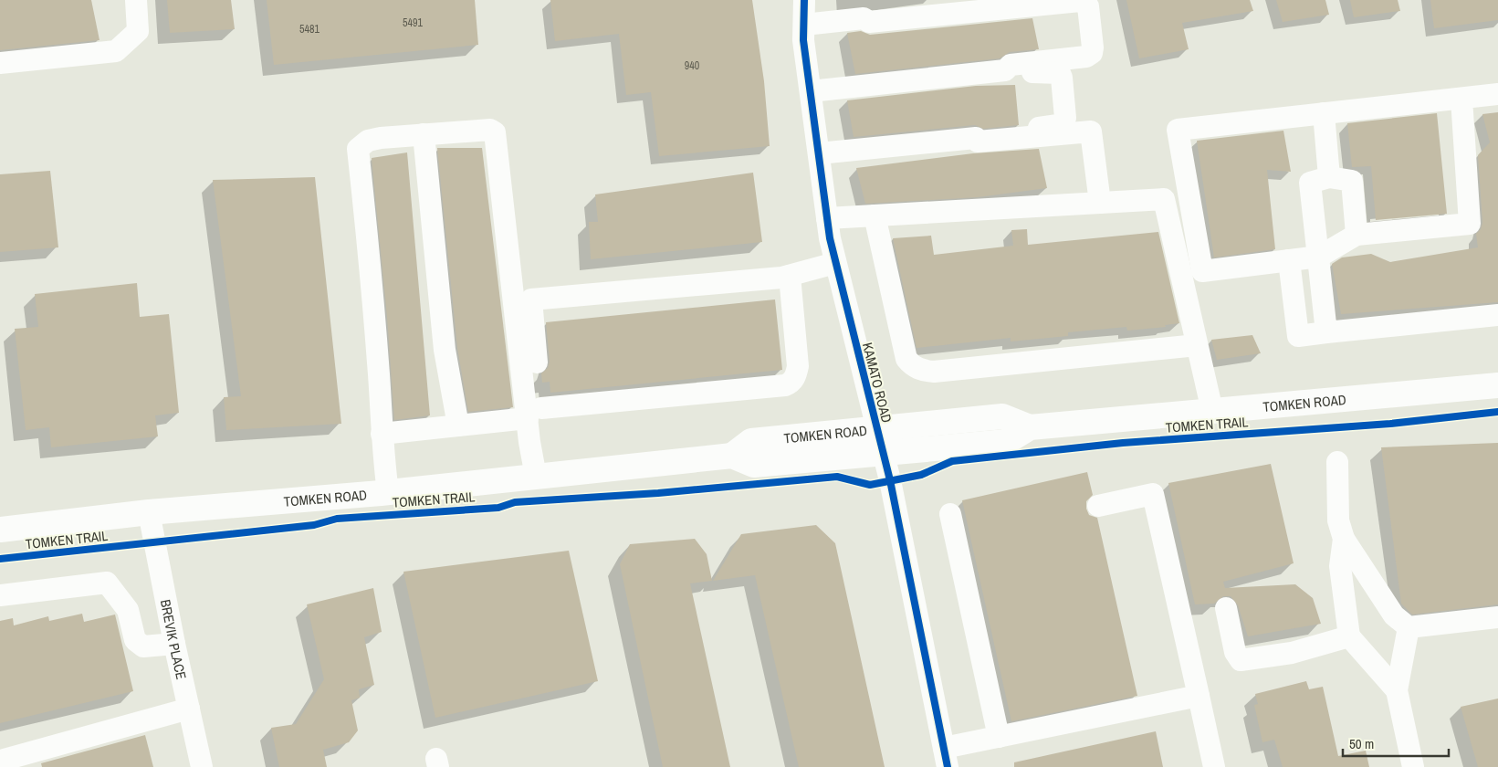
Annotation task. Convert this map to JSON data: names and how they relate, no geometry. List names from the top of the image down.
{
  "streets": {
    "main road": ["TOMKEN ROAD"],
    "street": ["KAMATO ROAD", "BREVIK PLACE"],
    "cycle path": ["TOMKEN TRAIL"]
  },
  "crossings": [
    ["KAMATO ROAD", "TOMKEN ROAD"],
    ["TOMKEN ROAD", "BREVIK PLACE"]
  ],
  "house_numbers": ["5491", "5481", "940"],
  "scale_bar": "50 m"
}
